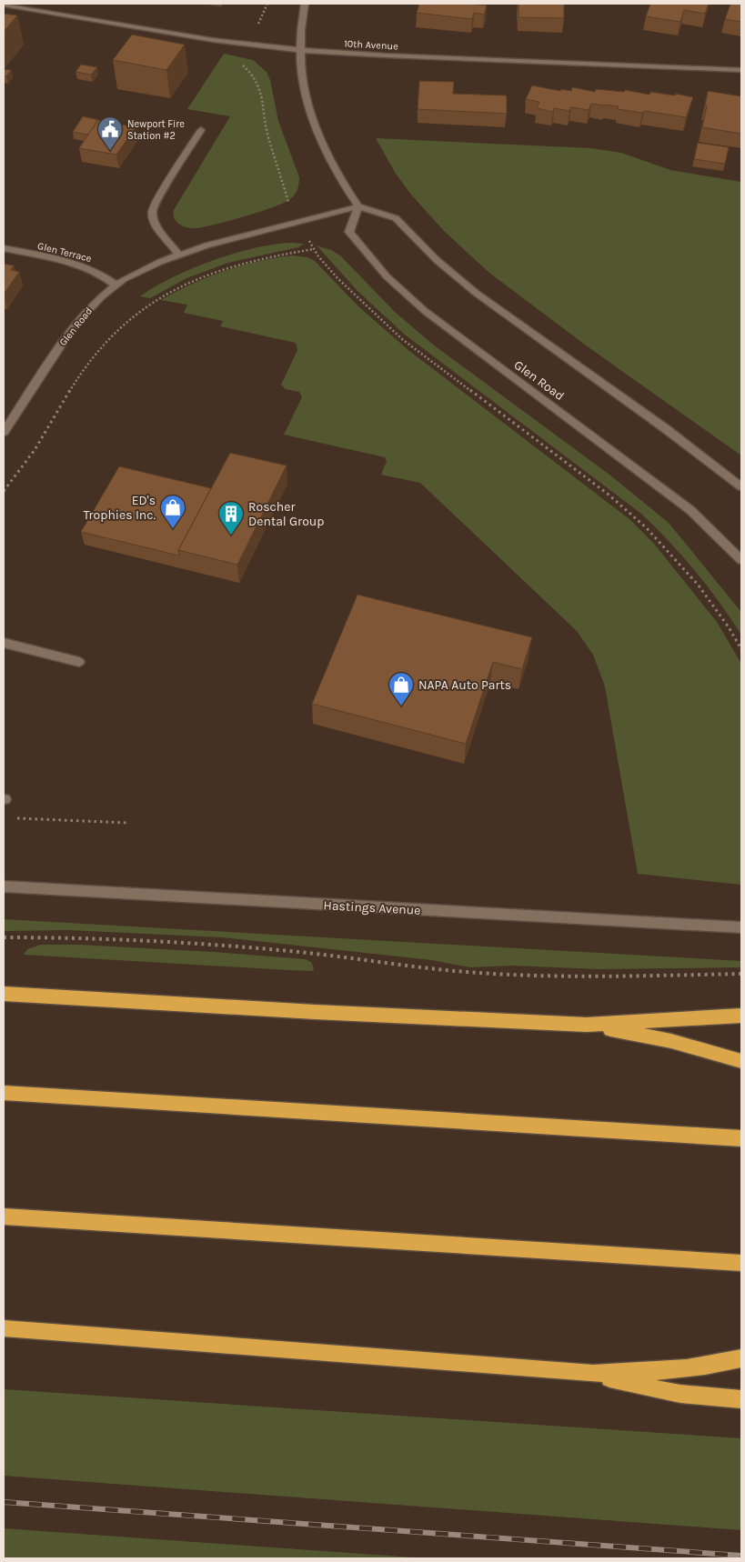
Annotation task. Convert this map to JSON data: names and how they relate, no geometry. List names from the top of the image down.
{
  "streets": {
    "street": [
      "10th Avenue",
      "Glen Terrace",
      "Glen Road",
      "Hastings Avenue"
    ]
  },
  "crossings": [
    ["Glen Terrace", "Glen Road"]
  ],
  "places": {
    "public building": ["Newport Fire Station #2"],
    "shop": ["ED's Trophies Inc.", "NAPA Auto Parts"],
    "building": ["Roscher Dental Group"]
  }
}
